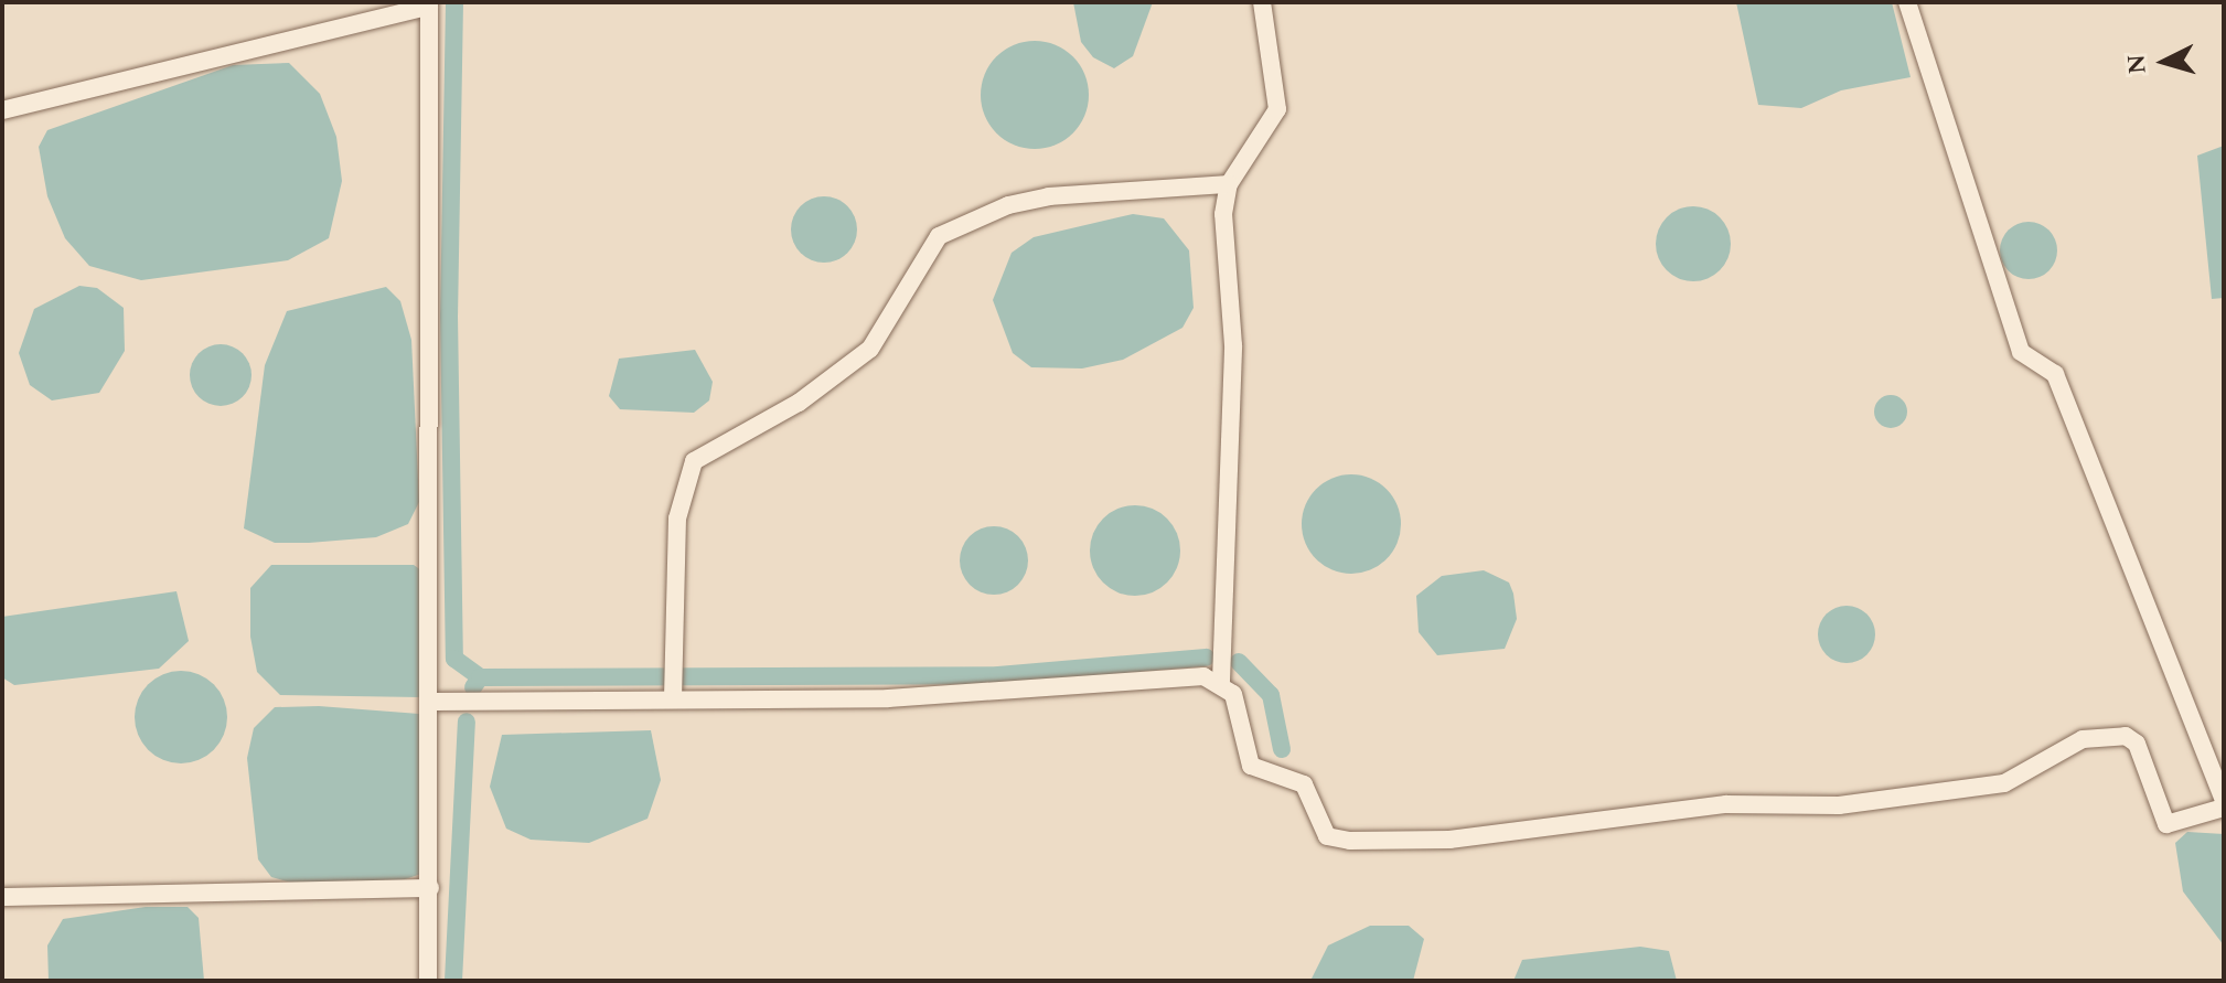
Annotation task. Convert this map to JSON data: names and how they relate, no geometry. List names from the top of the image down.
{
  "north": "left"
}
